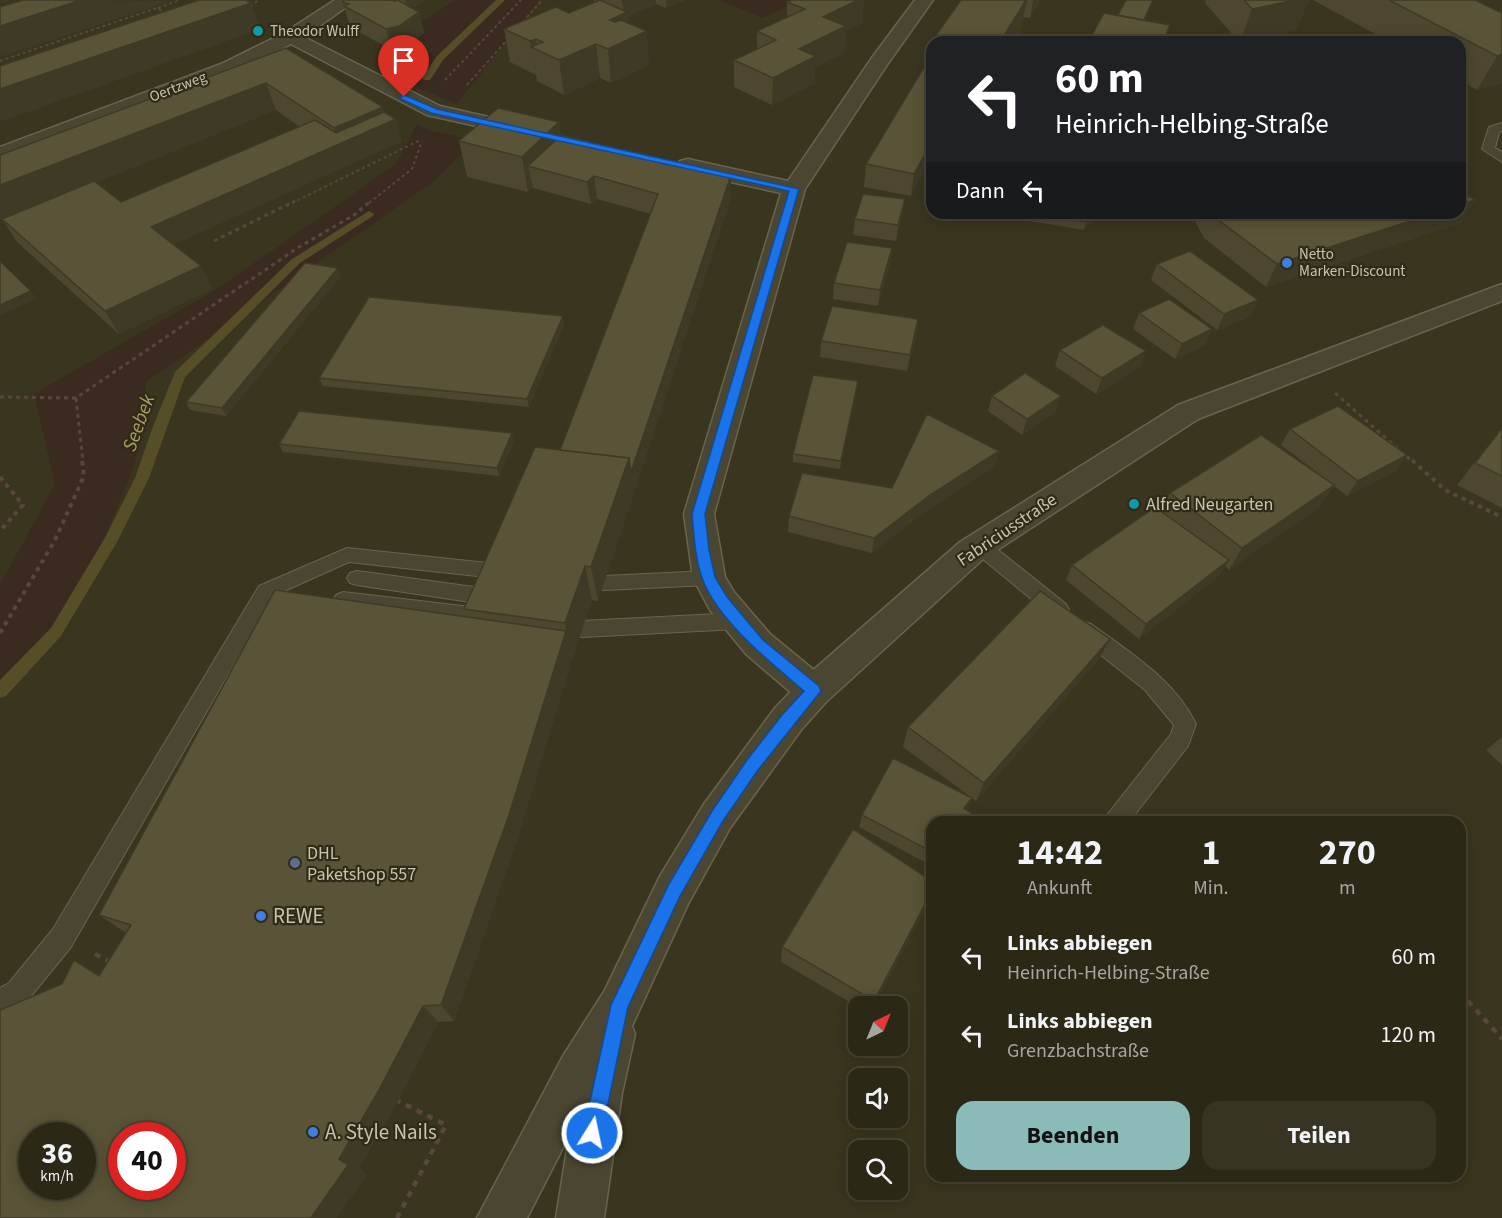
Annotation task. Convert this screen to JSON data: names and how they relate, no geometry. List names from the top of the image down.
{
  "streets": {
    "street": ["Oertzweg", "Fabriciusstraße"]
  },
  "water": ["Seebek"],
  "places": [
    "Theodor Wulff",
    "Netto Marken-Discount",
    "Alfred Neugarten",
    "DHL Paketshop 557",
    "REWE",
    "A. Style Nails"
  ],
  "north": "top right",
  "page": {
    "turn": ["60 m", "Heinrich-Helbing-Straße"],
    "then": "Dann",
    "eta": [
      "14:42",
      "Ankunft",
      "1",
      "Min.",
      "270",
      "m"
    ],
    "list": [
      {
        "name": "Links abbiegen",
        "note": "Heinrich-Helbing-Straße",
        "value": "60 m"
      },
      {
        "name": "Links abbiegen",
        "note": "Grenzbachstraße",
        "value": "120 m"
      }
    ],
    "buttons": ["Beenden", "Teilen"],
    "speed": "36 km/h",
    "limit": "40"
  }
}
